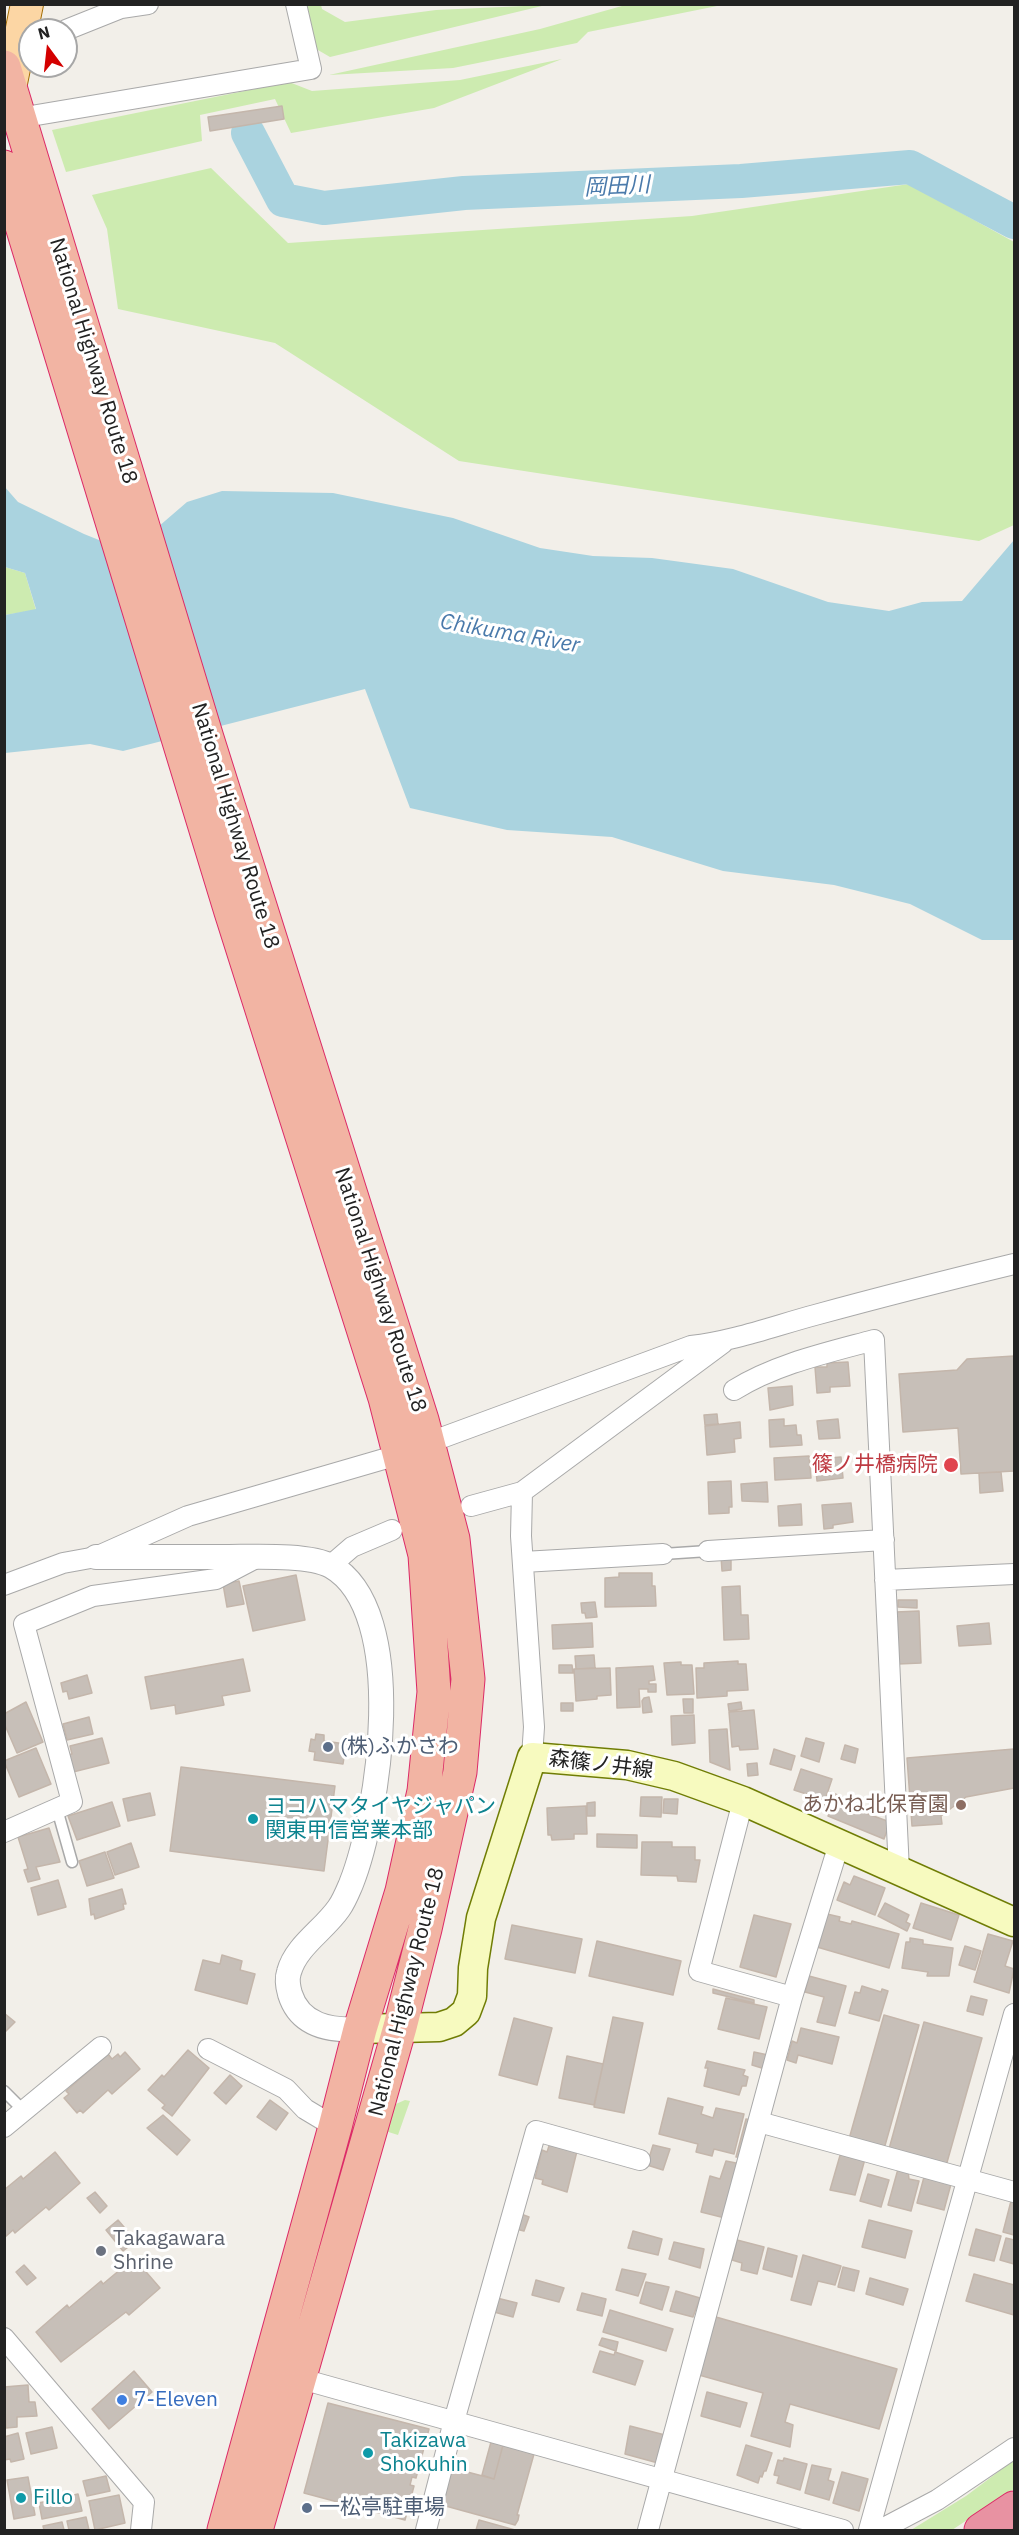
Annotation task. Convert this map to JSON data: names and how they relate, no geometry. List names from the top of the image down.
{
  "streets": {
    "highway": ["National Highway Route 18"],
    "main road": ["森篠ノ井線"]
  },
  "crossings": [
    ["National Highway Route 18", "森篠ノ井線"]
  ],
  "water": ["岡田川", "Chikuma River"],
  "places": [
    "篠ノ井橋病院",
    "(株)ふかさわ",
    "あかね北保育園",
    "ヨコハマタイヤジャパン 関東甲信営業本部",
    "Takagawara Shrine",
    "7-Eleven",
    "Takizawa Shokuhin",
    "Fillo",
    "一松亭駐車場"
  ],
  "north": "top"
}
